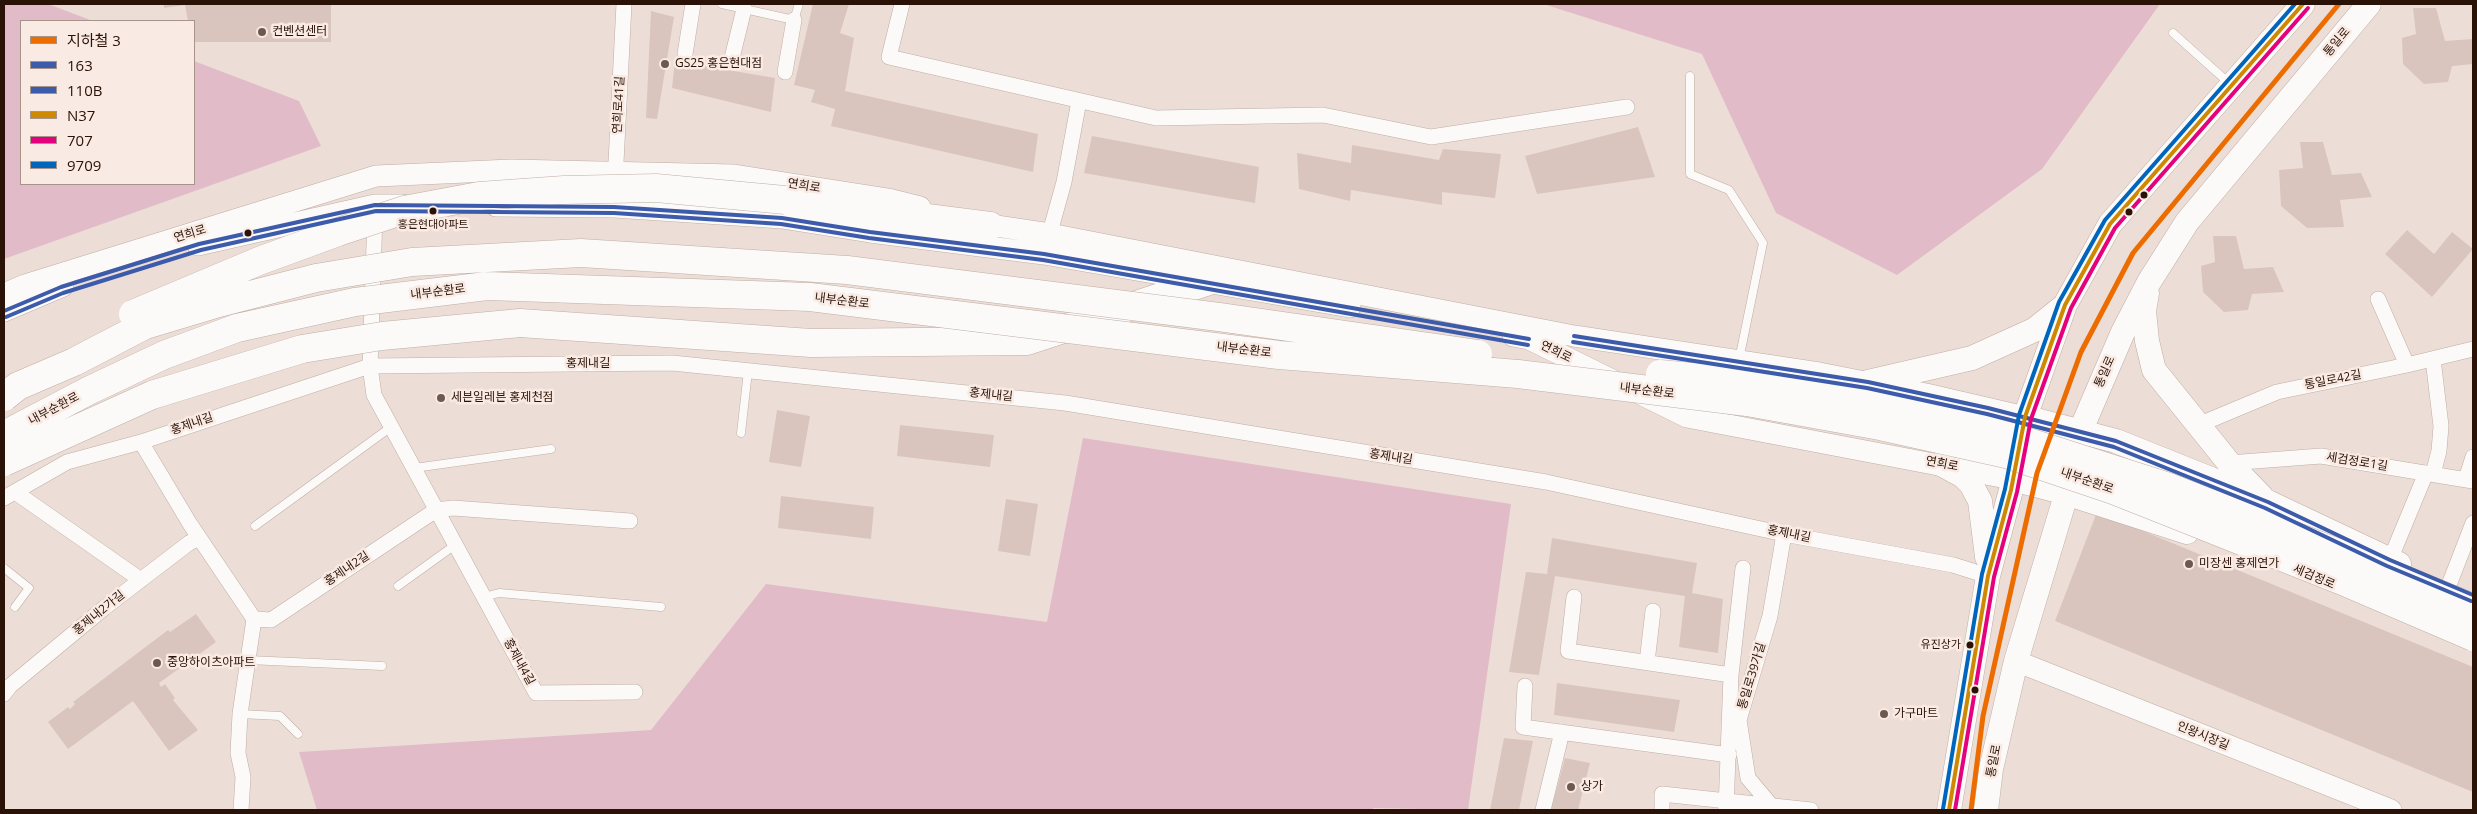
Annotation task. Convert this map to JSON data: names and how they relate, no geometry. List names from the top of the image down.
{
  "streets": {
    "highway": ["내부순환로"],
    "main road": [
      "통일로",
      "연희로",
      "세검정로",
      "인왕시장길"
    ],
    "street": [
      "연희로41길",
      "홍제내길",
      "통일로42길",
      "세검정로1길",
      "홍제내2길",
      "홍제내2가길",
      "홍제내4길",
      "통일로39가길"
    ]
  },
  "crossings": [
    ["통일로", "연희로"],
    ["통일로", "세검정로"],
    ["통일로", "인왕시장길"],
    ["연희로41길", "연희로"],
    ["연희로", "세검정로"],
    ["연희로", "홍제내4길"],
    ["홍제내길", "홍제내4길"],
    ["홍제내길", "통일로39가길"],
    ["홍제내2길", "홍제내4길"]
  ],
  "places": [
    "컨벤션센터",
    "GS25 홍은현대점",
    "홍은현대아파트",
    "세븐일레븐 홍제천점",
    "미장센 홍제연가",
    "유진상가",
    "중앙하이츠아파트",
    "가구마트",
    "상가"
  ],
  "lines": [
    "metro line 3",
    "transit line N37",
    "transit line 9709",
    "transit line 707",
    "transit line 163",
    "transit line 110B"
  ],
  "legend": [
    "지하철 3",
    "163",
    "110B",
    "N37",
    "707",
    "9709"
  ]
}
